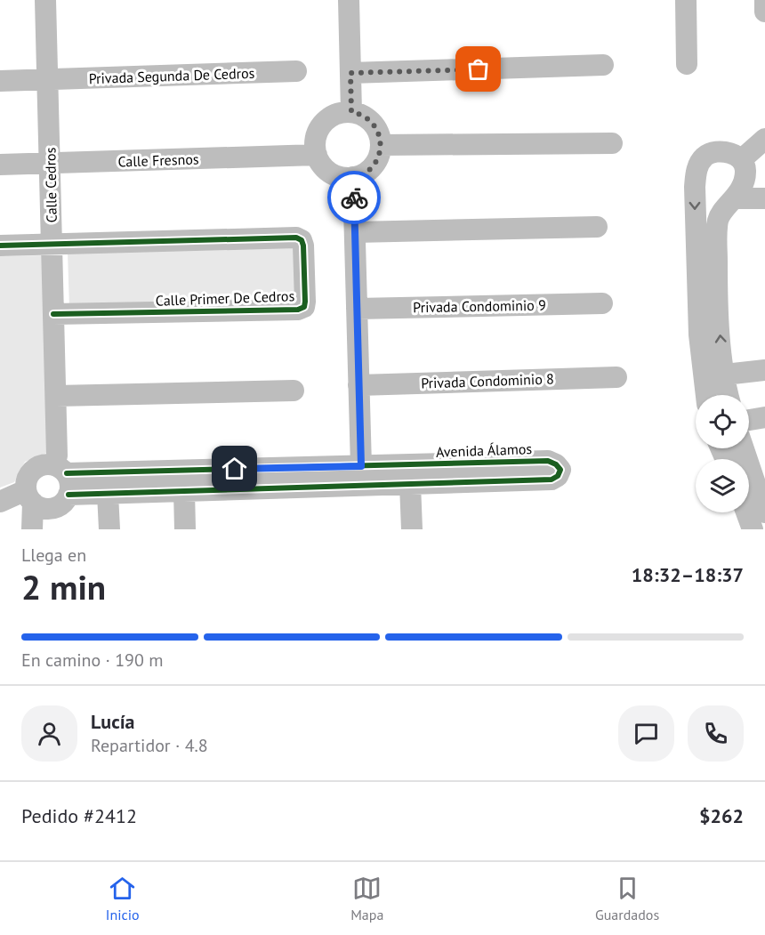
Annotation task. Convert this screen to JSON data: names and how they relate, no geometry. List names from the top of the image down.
{
  "streets": {
    "street": [
      "Privada Segunda De Cedros",
      "Calle Fresnos",
      "Calle Cedros",
      "Calle Primer De Cedros",
      "Privada Condominio 9",
      "Privada Condominio 8",
      "Avenida Álamos"
    ]
  },
  "crossings": [
    ["Privada Segunda De Cedros", "Calle Cedros"],
    ["Calle Fresnos", "Calle Cedros"],
    ["Calle Cedros", "Calle Primer De Cedros"],
    ["Calle Cedros", "Avenida Álamos"]
  ],
  "page": {
    "heading": ["2 min", "Llega en", "18:32–18:37"],
    "panel": [
      "Lucía",
      "Repartidor · 4.8",
      "Pedido #2412",
      "$262"
    ],
    "bar": "En camino · 190 m",
    "tabs": ["Inicio", "Mapa", "Guardados"]
  }
}
